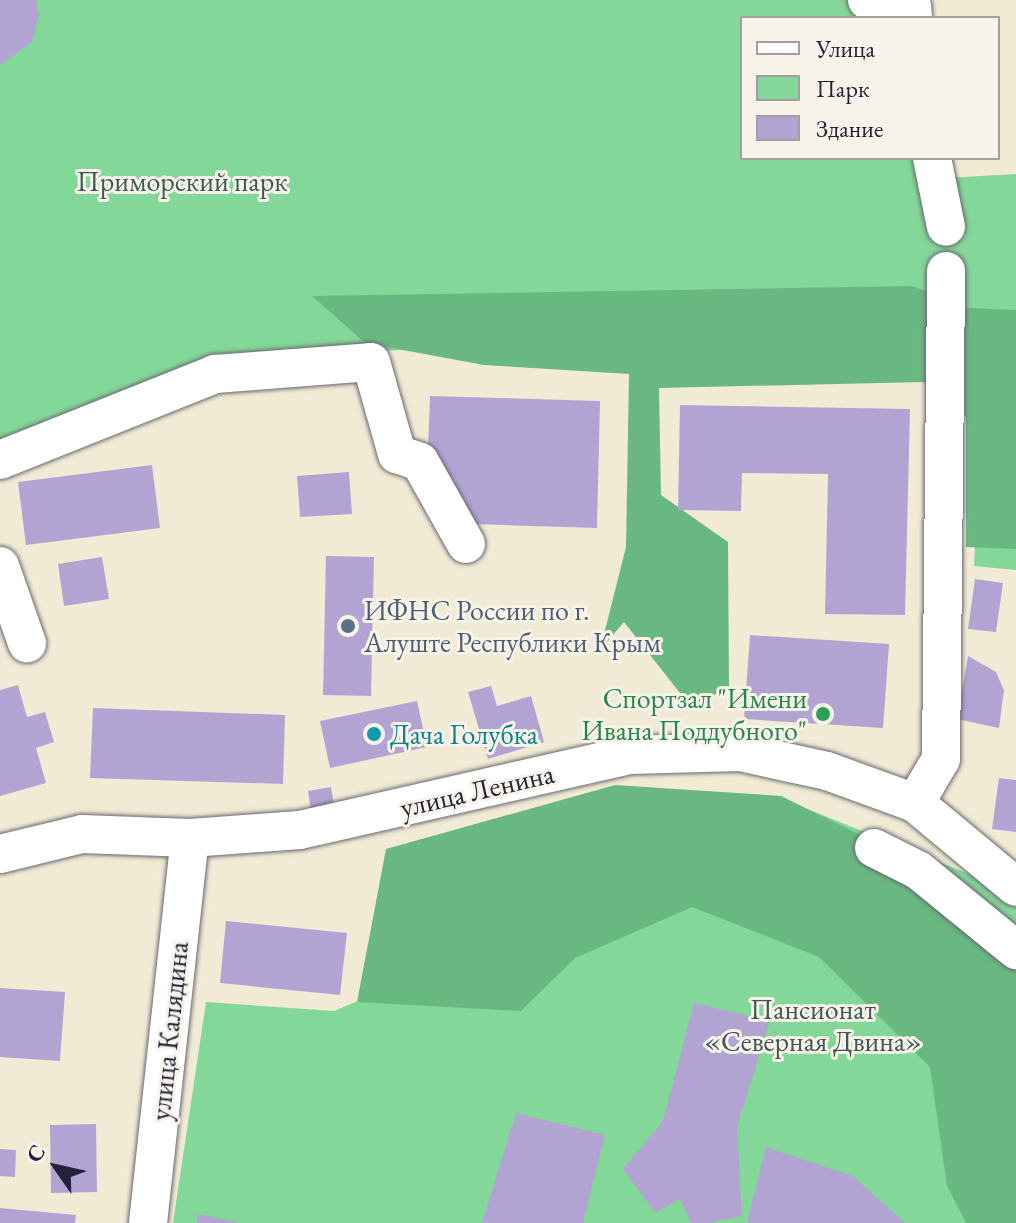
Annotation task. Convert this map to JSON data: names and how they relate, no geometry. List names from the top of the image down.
{
  "streets": {
    "street": ["улица Ленина", "улица Калядина"]
  },
  "crossings": [
    ["улица Ленина", "улица Калядина"]
  ],
  "parks": ["Приморский парк", "Пансионат «Северная Двина»"],
  "places": ["ИФНС России по г. Алуште Республики Крым", "Спортзал \"Имени Ивана Поддубного\"", "Дача Голубка"],
  "legend": ["Улица", "Парк", "Здание"],
  "north": "top left"
}
